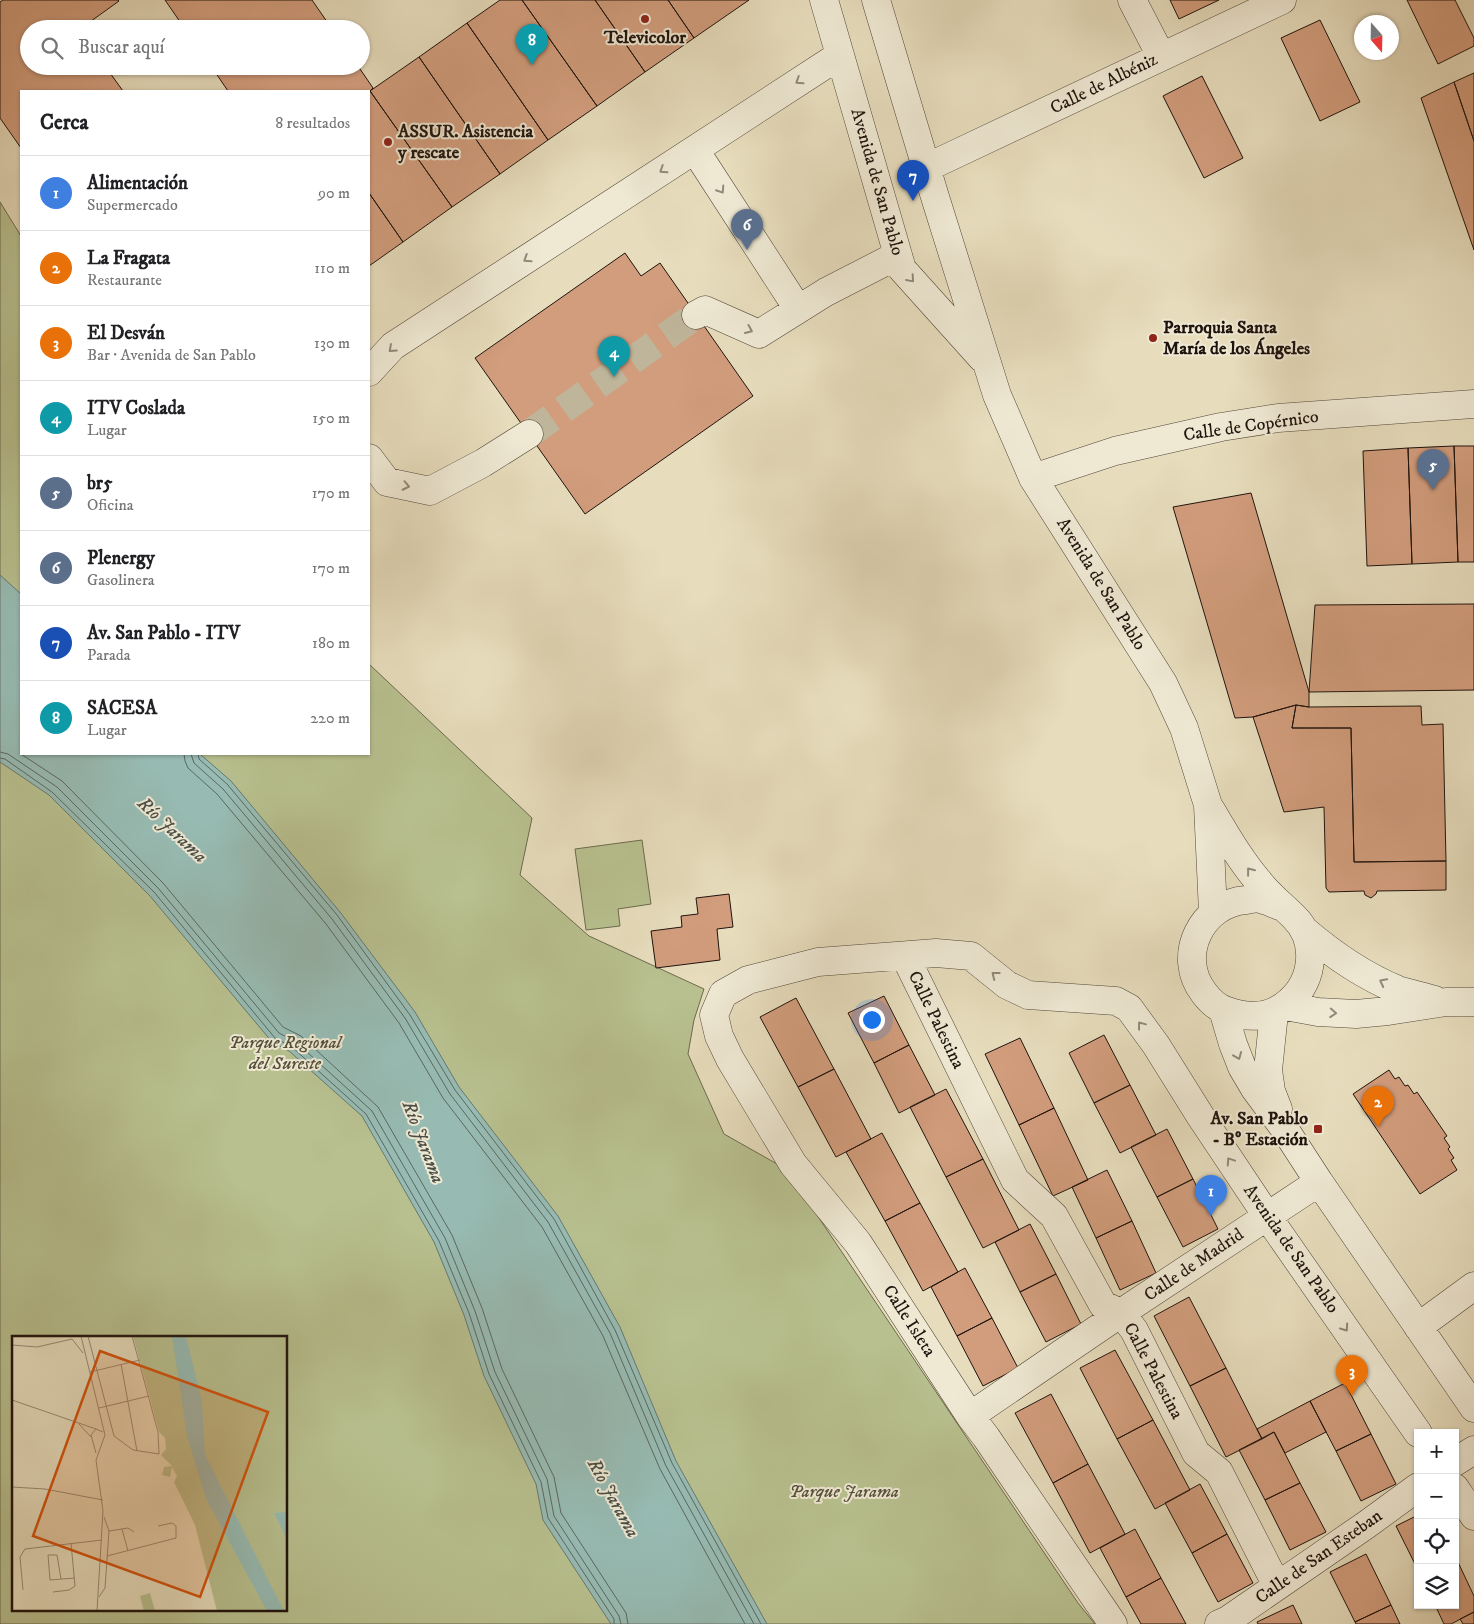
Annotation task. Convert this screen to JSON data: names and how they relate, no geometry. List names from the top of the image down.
{
  "streets": {
    "street": [
      "Calle de Albéniz",
      "Avenida de San Pablo",
      "Calle de Copérnico",
      "Calle Palestina",
      "Calle de Madrid",
      "Calle Isleta",
      "Calle de San Esteban"
    ]
  },
  "crossings": [
    ["Calle de Albéniz", "Avenida de San Pablo"],
    ["Avenida de San Pablo", "Calle de Copérnico"],
    ["Avenida de San Pablo", "Calle Palestina"],
    ["Avenida de San Pablo", "Calle de Madrid"],
    ["Avenida de San Pablo", "Calle Isleta"],
    ["Calle Palestina", "Calle de Madrid"],
    ["Calle Palestina", "Calle Isleta"],
    ["Calle Palestina", "Calle de San Esteban"],
    ["Calle de Madrid", "Calle Isleta"]
  ],
  "water": ["Río Jarama"],
  "parks": ["Parque Regional del Sureste", "Parque Jarama"],
  "places": {
    "other": ["Televicolor", "ASSUR. Asistencia y rescate", "Parroquia Santa María de los Ángeles"],
    "transit": ["Av. San Pablo - Bº Estación"]
  },
  "north": "bottom",
  "page": {
    "search": "Buscar aquí",
    "pins": [
      "8",
      "7",
      "6",
      "4",
      "5",
      "2",
      "1",
      "3"
    ],
    "heading": ["Cerca", "8 resultados"],
    "list": [
      {
        "mark": "1",
        "name": "Alimentación",
        "note": "Supermercado",
        "value": "90 m"
      },
      {
        "mark": "2",
        "name": "La Fragata",
        "note": "Restaurante",
        "value": "110 m"
      },
      {
        "mark": "3",
        "name": "El Desván",
        "note": "Bar · Avenida de San Pablo",
        "value": "130 m"
      },
      {
        "mark": "4",
        "name": "ITV Coslada",
        "note": "Lugar",
        "value": "150 m"
      },
      {
        "mark": "5",
        "name": "br5",
        "note": "Oficina",
        "value": "170 m"
      },
      {
        "mark": "6",
        "name": "Plenergy",
        "note": "Gasolinera",
        "value": "170 m"
      },
      {
        "mark": "7",
        "name": "Av. San Pablo - ITV",
        "note": "Parada",
        "value": "180 m"
      },
      {
        "mark": "8",
        "name": "SACESA",
        "note": "Lugar",
        "value": "220 m"
      }
    ],
    "map_buttons": ["+", "−"]
  }
}
